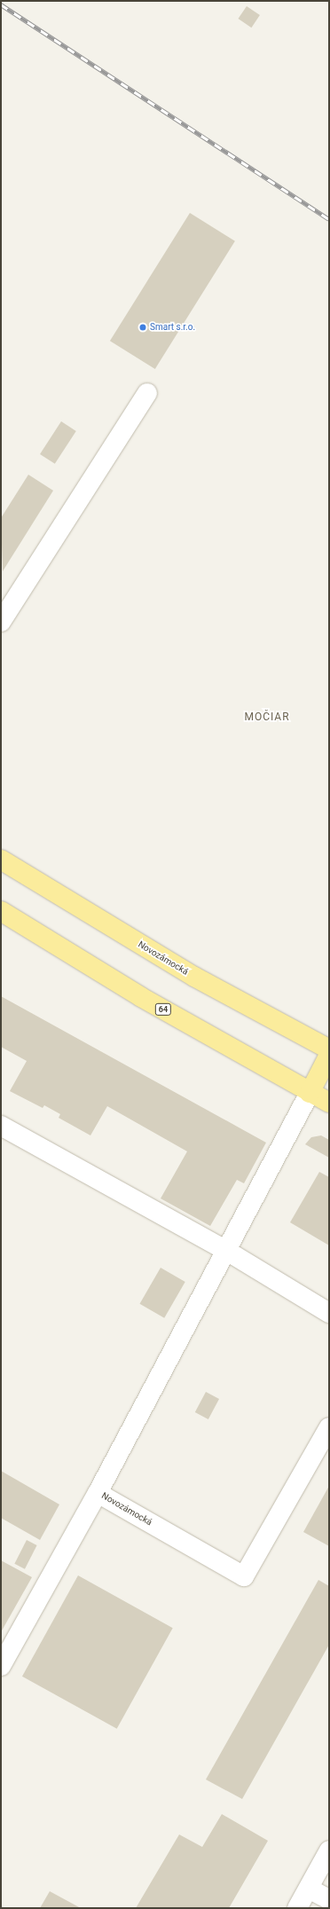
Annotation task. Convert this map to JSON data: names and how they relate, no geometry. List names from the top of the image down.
{
  "streets": {
    "main road": ["Novozámocká", "64"]
  },
  "crossings": [
    ["Novozámocká", "64"]
  ],
  "districts": ["MOČIAR"],
  "places": ["Smart s.r.o."]
}
